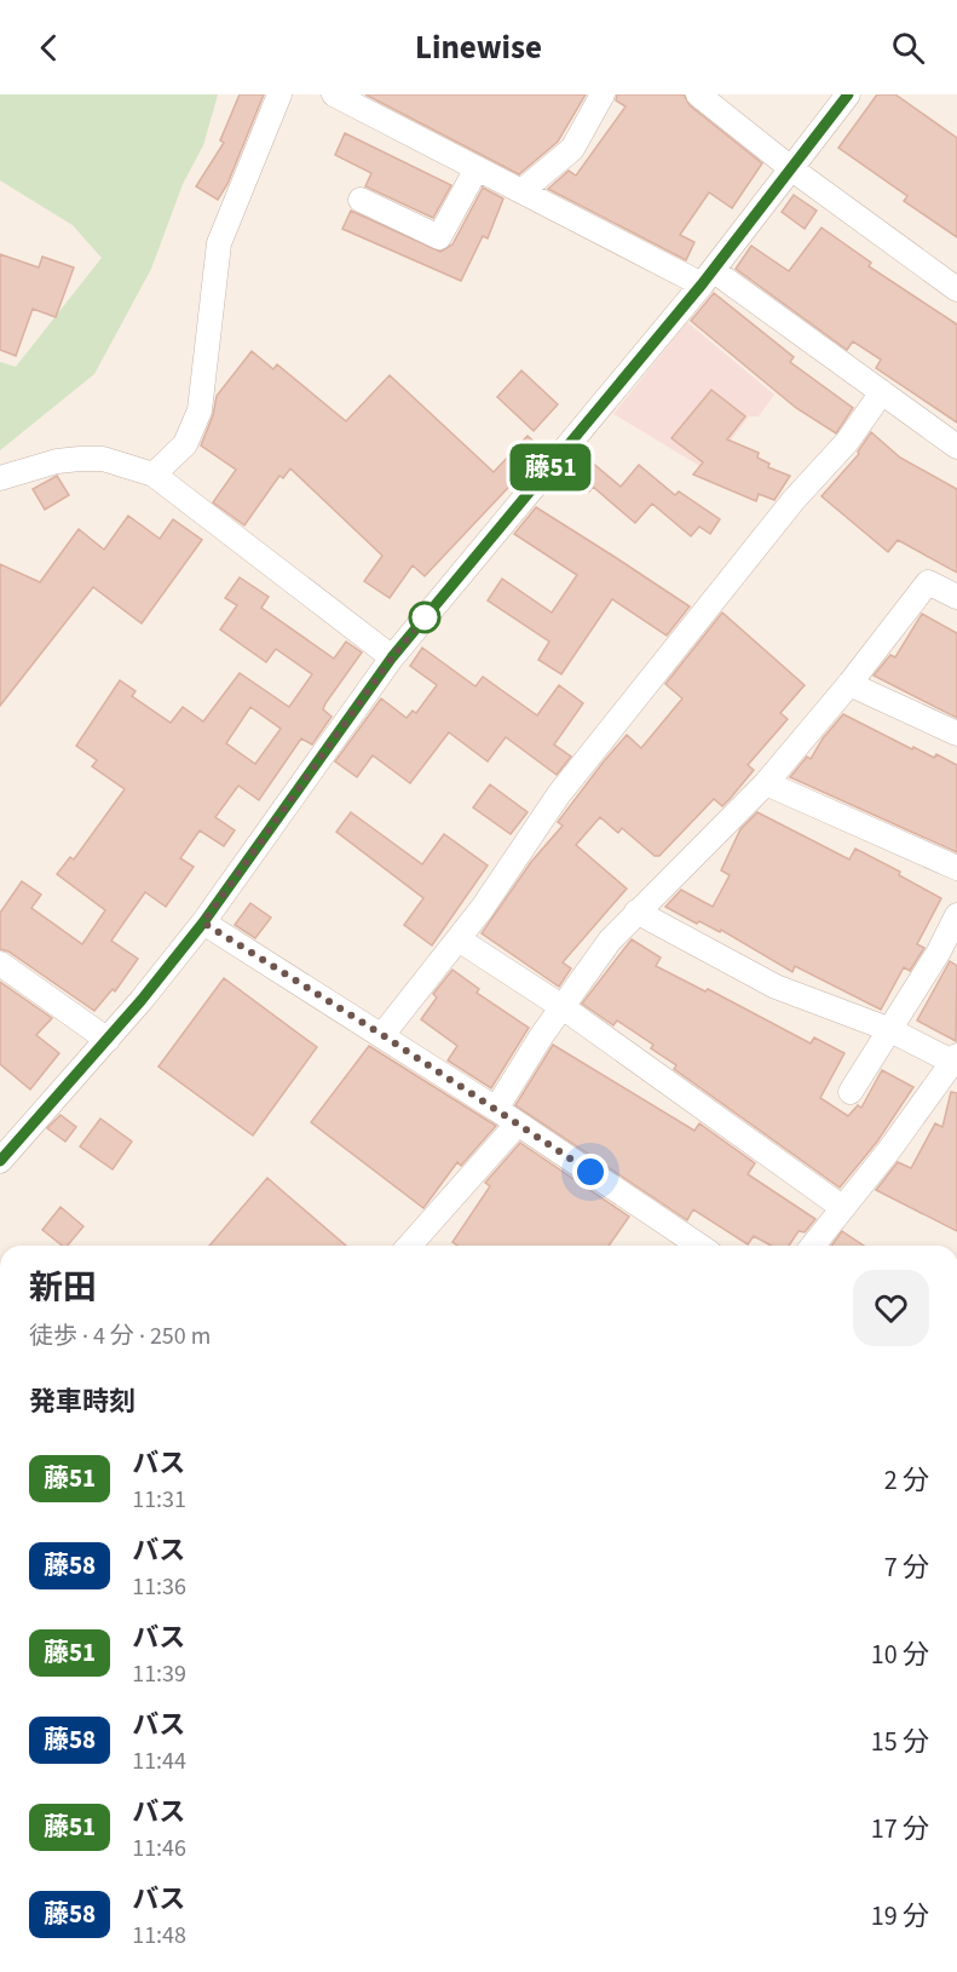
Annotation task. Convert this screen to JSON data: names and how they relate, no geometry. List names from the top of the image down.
{
  "lines": ["bus line 藤51"],
  "page": {
    "header": "Linewise",
    "on_map": "藤51",
    "heading": [
      ["新田", "徒歩 · 4 分 · 250 m"],
      "発車時刻"
    ],
    "list": [
      {
        "mark": "藤51",
        "name": "バス",
        "note": "11:31",
        "value": "2 分"
      },
      {
        "mark": "藤58",
        "name": "バス",
        "note": "11:36",
        "value": "7 分"
      },
      {
        "mark": "藤51",
        "name": "バス",
        "note": "11:39",
        "value": "10 分"
      },
      {
        "mark": "藤58",
        "name": "バス",
        "note": "11:44",
        "value": "15 分"
      },
      {
        "mark": "藤51",
        "name": "バス",
        "note": "11:46",
        "value": "17 分"
      },
      {
        "mark": "藤58",
        "name": "バス",
        "note": "11:48",
        "value": "19 分"
      }
    ]
  }
}
